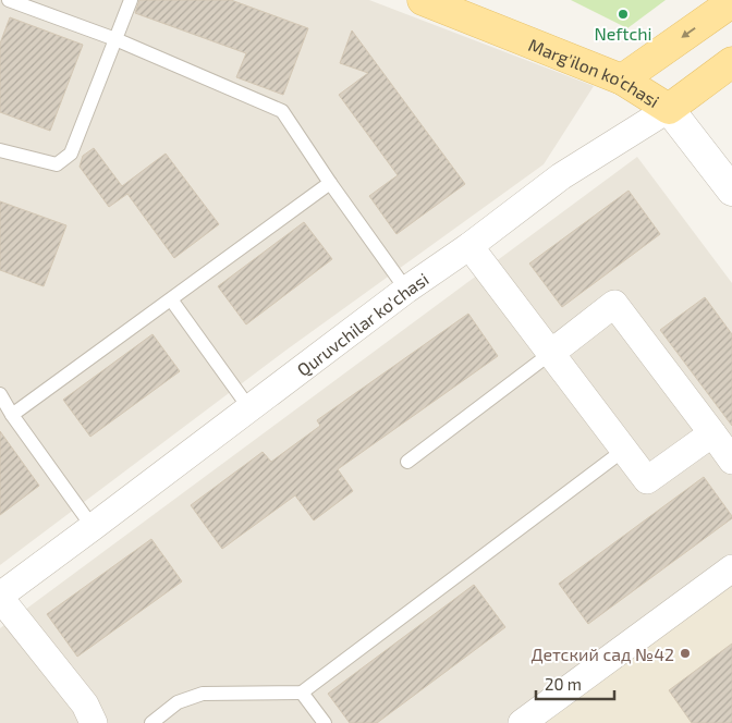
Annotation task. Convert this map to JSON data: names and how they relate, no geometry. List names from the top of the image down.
{
  "streets": {
    "main road": ["Marg'ilon ko'chasi", "Quruvchilar ko'chasi"]
  },
  "crossings": [
    ["Marg'ilon ko'chasi", "Quruvchilar ko'chasi"]
  ],
  "places": ["Neftchi", "Детский сад №42"],
  "scale_bar": "20 m"
}
